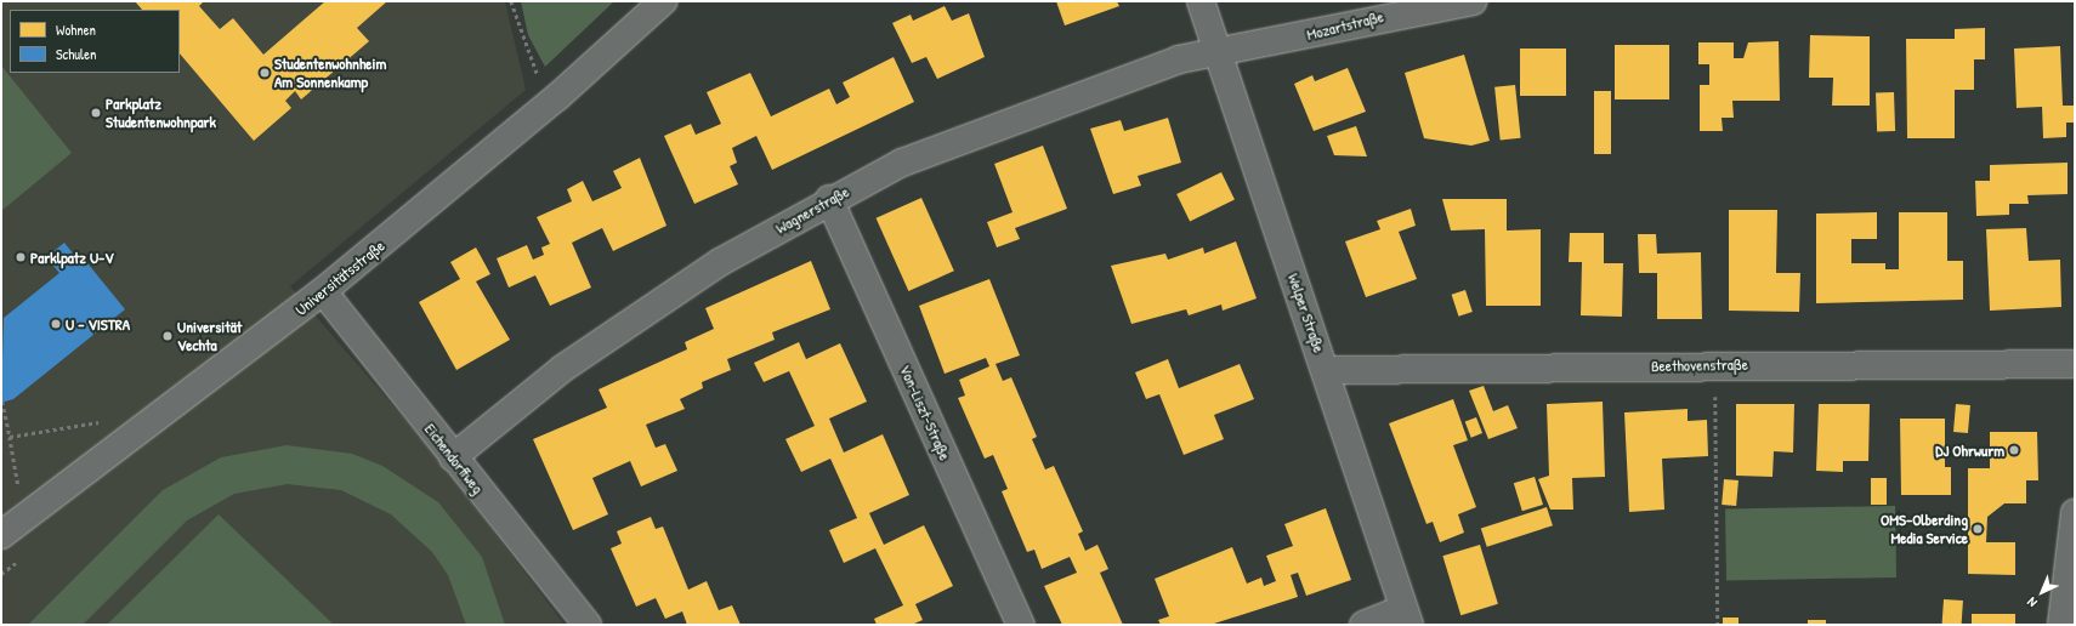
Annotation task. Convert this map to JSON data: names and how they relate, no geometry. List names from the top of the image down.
{
  "streets": {
    "street": [
      "Mozartstraße",
      "Wagnerstraße",
      "Universitätsstraße",
      "Welper Straße",
      "Beethovenstraße",
      "Von-Liszt-Straße",
      "Eichendorffweg"
    ]
  },
  "crossings": [
    ["Mozartstraße", "Wagnerstraße"],
    ["Mozartstraße", "Welper Straße"],
    ["Wagnerstraße", "Welper Straße"],
    ["Wagnerstraße", "Von-Liszt-Straße"],
    ["Wagnerstraße", "Eichendorffweg"],
    ["Universitätsstraße", "Eichendorffweg"],
    ["Welper Straße", "Beethovenstraße"]
  ],
  "places": [
    "Studentenwohnheim Am Sonnenkamp",
    "Parkplatz Studentenwohnpark",
    "Parklpatz U-V",
    "U - VISTRA",
    "Universität Vechta",
    "DJ Ohrwurm",
    "OMS-Olberding Media Service"
  ],
  "legend": ["Wohnen", "Schulen"],
  "north": "bottom left"
}
